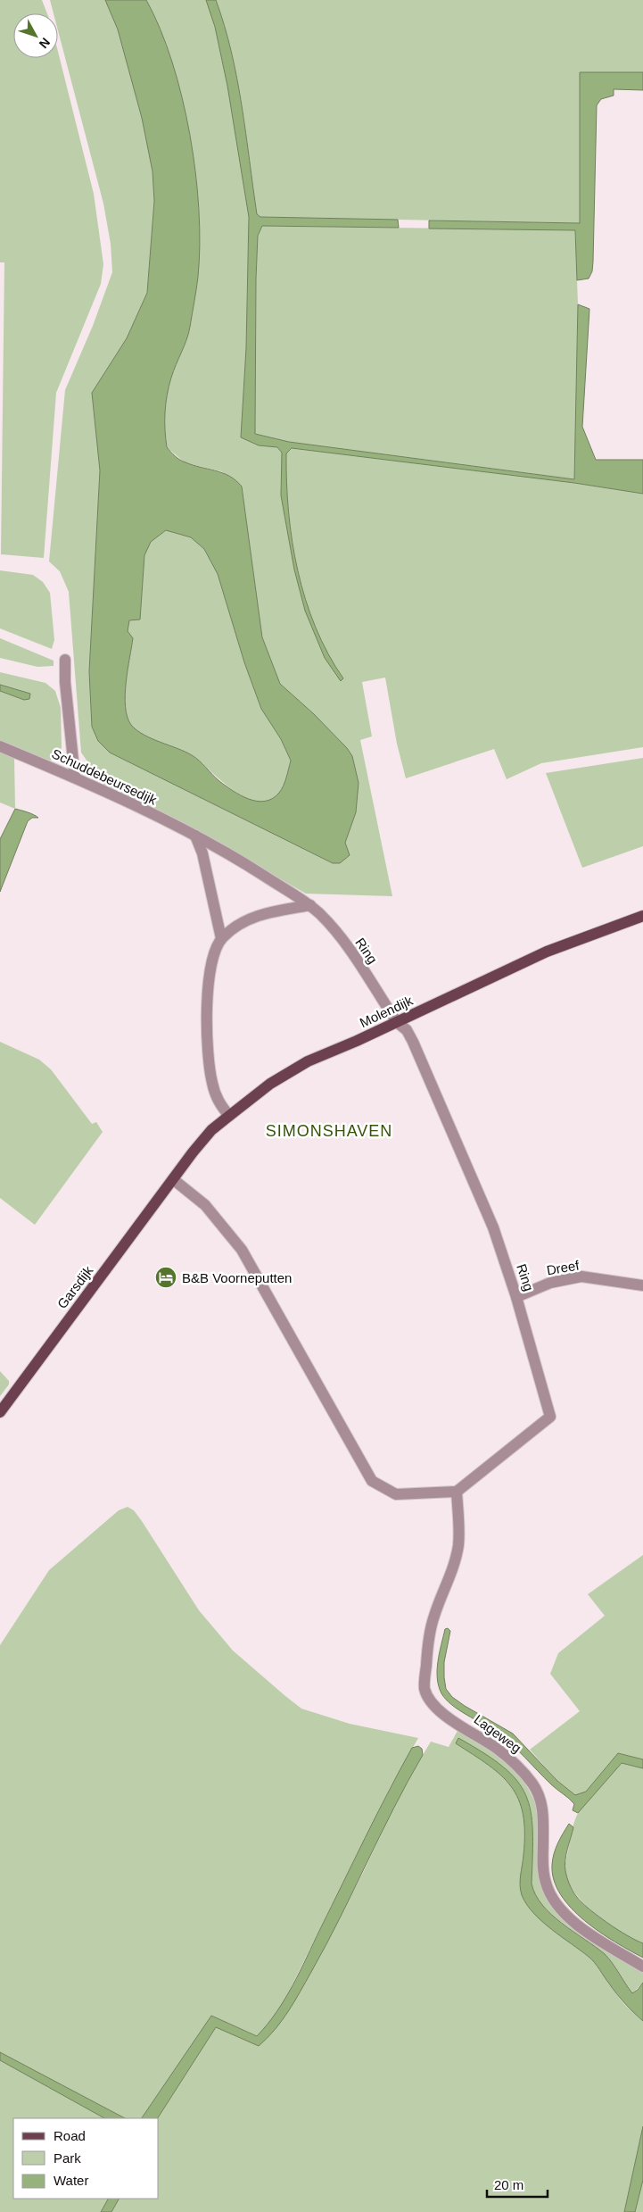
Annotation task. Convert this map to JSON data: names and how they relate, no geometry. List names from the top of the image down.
{
  "streets": {
    "main road": ["Molendijk", "Garsdijk"],
    "street": [
      "Schuddebeursedijk",
      "Ring",
      "Dreef",
      "Lageweg"
    ]
  },
  "crossings": [
    ["Schuddebeursedijk", "Ring"],
    ["Ring", "Molendijk"],
    ["Ring", "Dreef"],
    ["Ring", "Lageweg"],
    ["Molendijk", "Garsdijk"]
  ],
  "districts": ["SIMONSHAVEN"],
  "places": {
    "hotel": ["B&B Voorneputten"]
  },
  "legend": ["Road", "Park", "Water"],
  "scale_bar": "20 m",
  "north": "bottom right"
}
